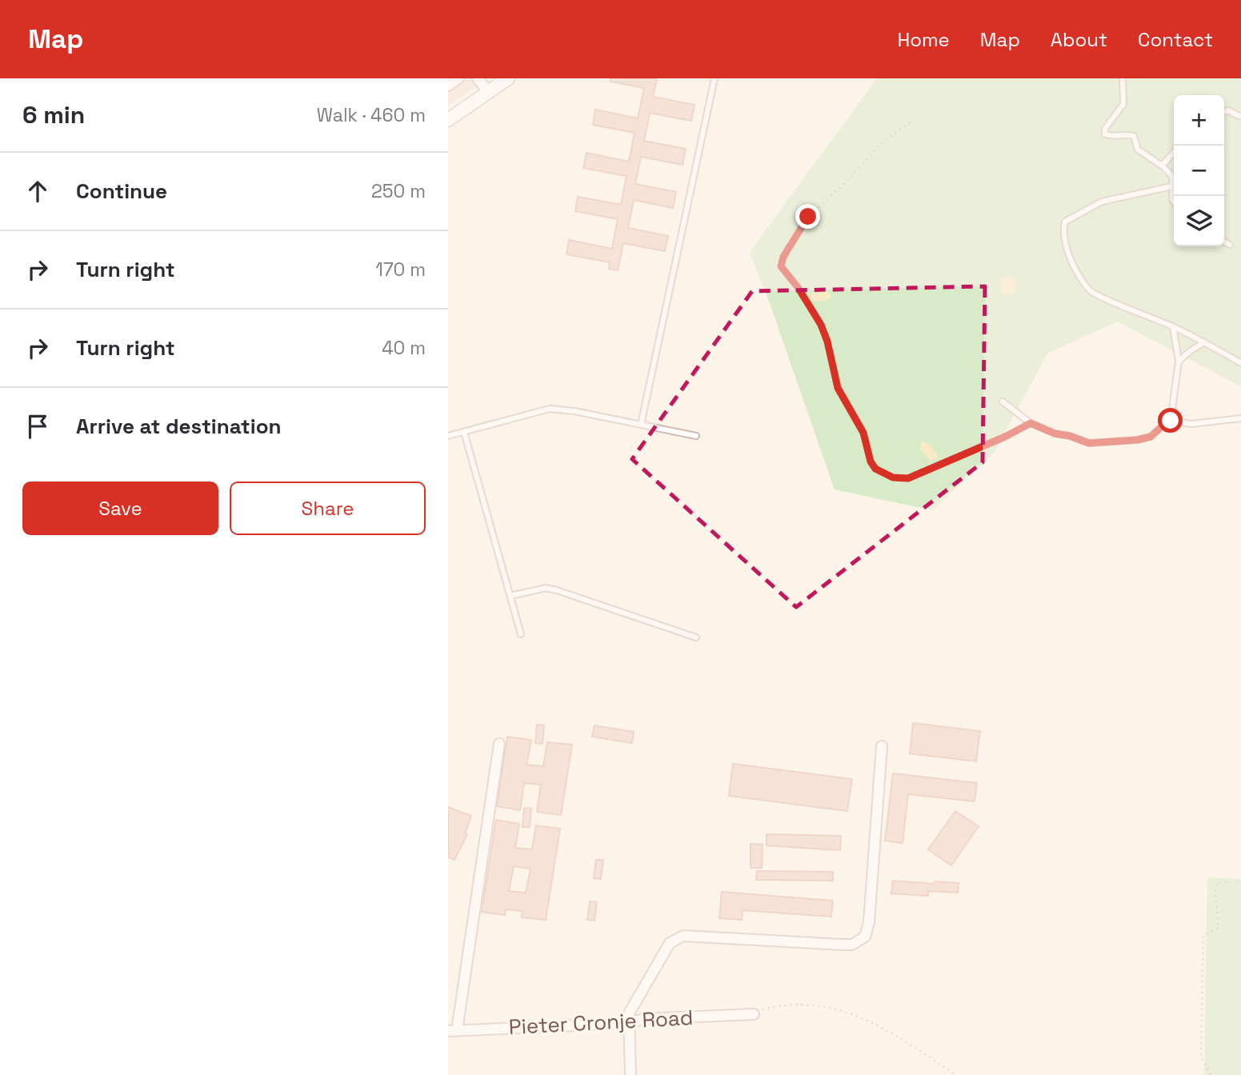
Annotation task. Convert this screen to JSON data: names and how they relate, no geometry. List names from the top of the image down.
{
  "streets": {
    "street": ["Pieter Cronje Road"]
  },
  "page": {
    "header": "Map",
    "nav": [
      "Home",
      "Map",
      "About",
      "Contact"
    ],
    "heading": ["6 min", "Walk · 460 m"],
    "map_buttons": ["+", "−"],
    "list": [
      ["Continue", "250 m"],
      ["Turn right", "170 m"],
      ["Turn right", "40 m"],
      "Arrive at destination"
    ],
    "buttons": ["Save", "Share"]
  }
}
